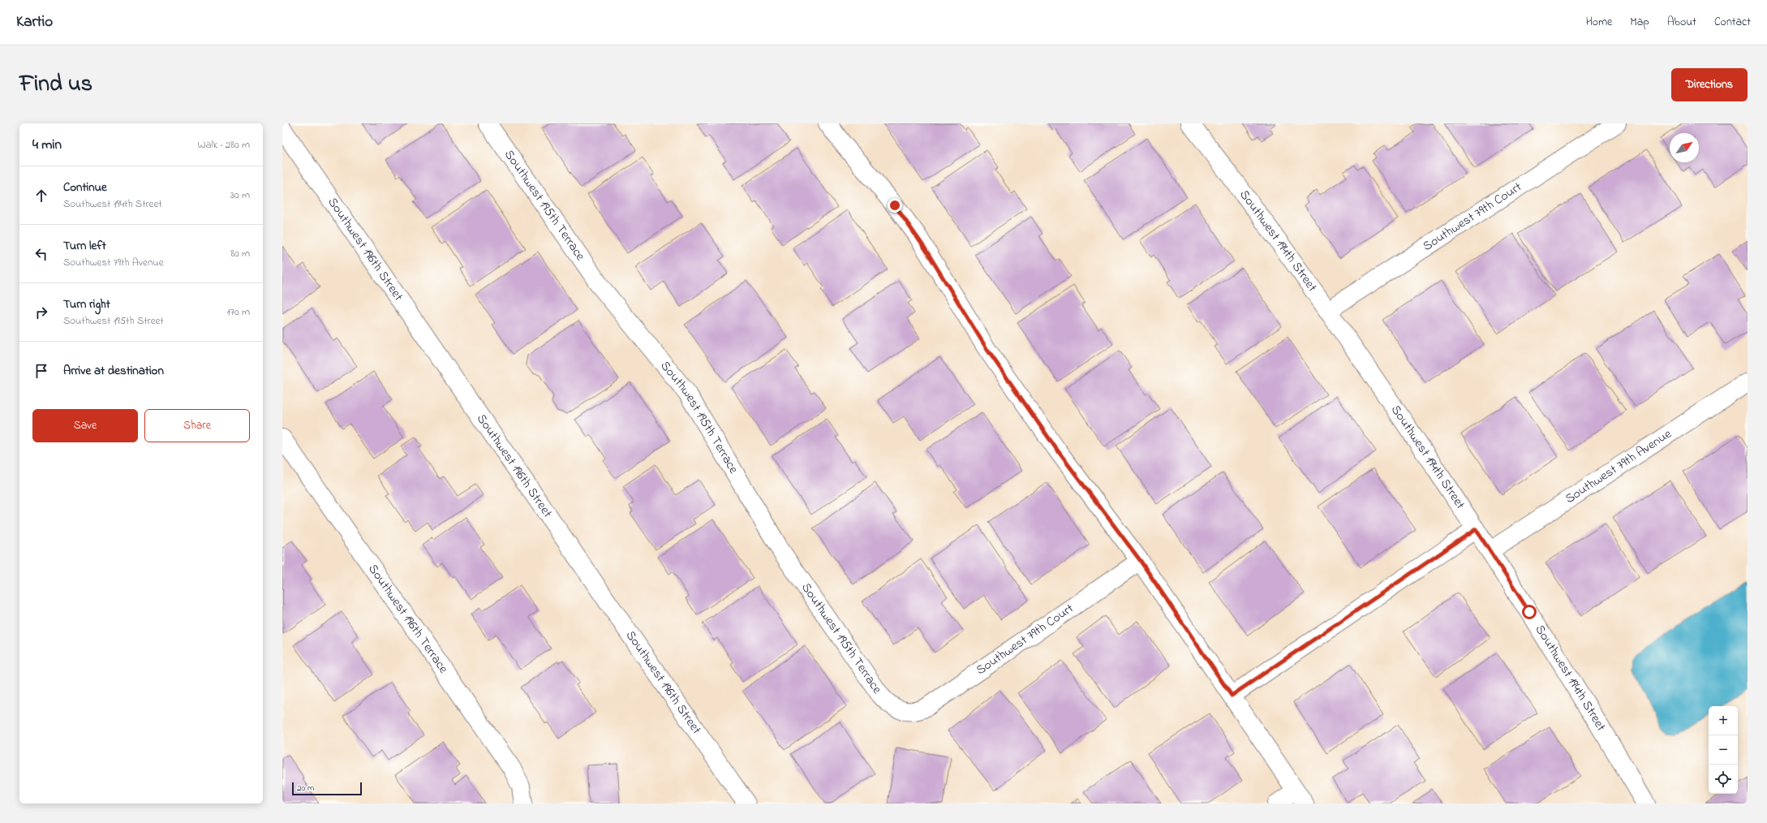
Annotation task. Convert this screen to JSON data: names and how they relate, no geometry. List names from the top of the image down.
{
  "streets": {
    "street": [
      "Southwest 195th Terrace",
      "Southwest 79th Court",
      "Southwest 194th Street",
      "Southwest 196th Street",
      "Southwest 79th Avenue",
      "Southwest 196th Terrace"
    ]
  },
  "crossings": [
    ["Southwest 195th Terrace", "Southwest 79th Court"],
    ["Southwest 79th Court", "Southwest 194th Street"],
    ["Southwest 194th Street", "Southwest 79th Avenue"]
  ],
  "scale_bar": "20 m",
  "north": "top right",
  "page": {
    "header": "Kartio",
    "nav": [
      "Home",
      "Map",
      "About",
      "Contact"
    ],
    "title": "Find us",
    "buttons": [
      "Directions",
      ["Save", "Share"]
    ],
    "heading": ["4 min", "Walk · 280 m"],
    "list": [
      ["Continue", "Southwest 194th Street", "30 m"],
      ["Turn left", "Southwest 79th Avenue", "80 m"],
      ["Turn right", "Southwest 195th Street", "170 m"],
      "Arrive at destination"
    ],
    "map_buttons": ["+", "−"],
    "scale": "20 m"
  }
}
